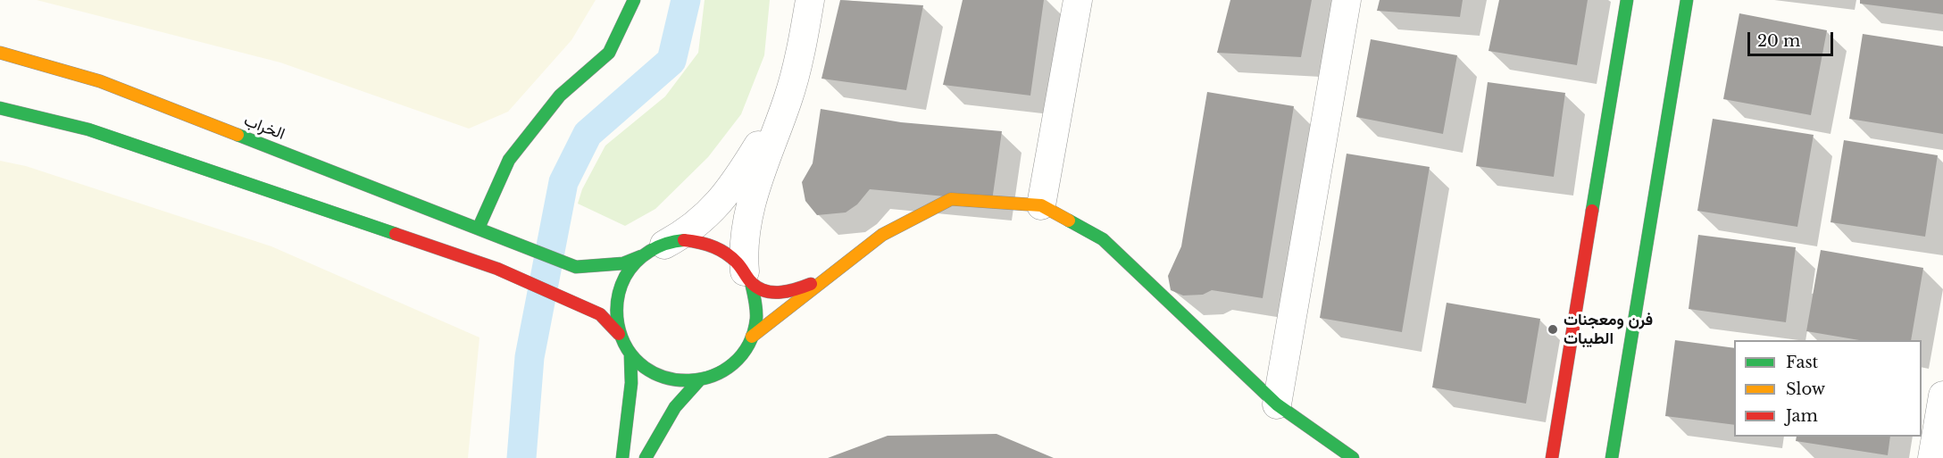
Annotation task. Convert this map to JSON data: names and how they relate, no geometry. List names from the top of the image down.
{
  "streets": {
    "main road": ["الخراب"]
  },
  "places": ["فرن ومعجنات الطيبات"],
  "legend": ["Fast", "Slow", "Jam"],
  "scale_bar": "20 m"
}
